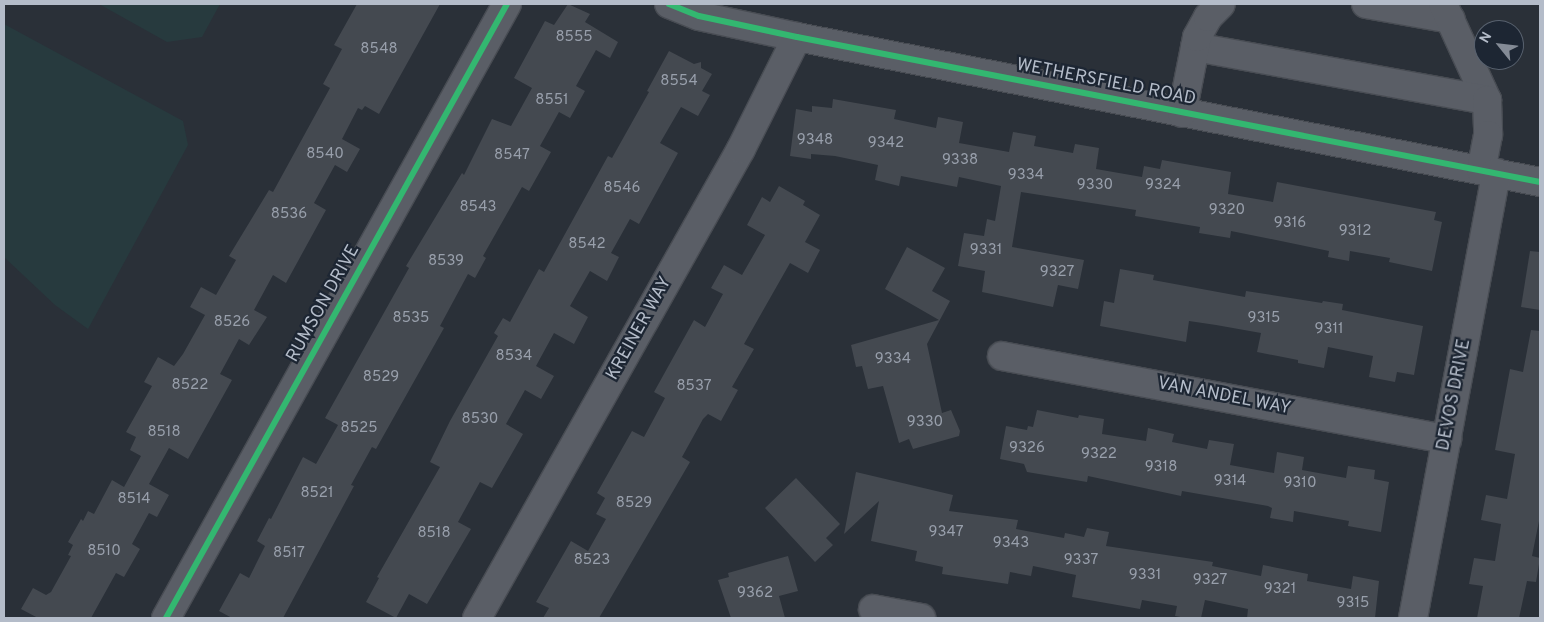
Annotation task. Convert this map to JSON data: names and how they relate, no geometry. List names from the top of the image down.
{
  "streets": {
    "street": [
      "WETHERSFIELD ROAD",
      "RUMSON DRIVE",
      "KREINER WAY",
      "DEVOS DRIVE",
      "VAN ANDEL WAY"
    ]
  },
  "crossings": [
    ["WETHERSFIELD ROAD", "KREINER WAY"],
    ["WETHERSFIELD ROAD", "DEVOS DRIVE"],
    ["DEVOS DRIVE", "VAN ANDEL WAY"]
  ],
  "house_numbers": [
    "8555",
    "8548",
    "8554",
    "8551",
    "9348",
    "9342",
    "8540",
    "8547",
    "9338",
    "9334",
    "9330",
    "9324",
    "8546",
    "8543",
    "9320",
    "8536",
    "9316",
    "9312",
    "8542",
    "9331",
    "8539",
    "9327",
    "8535",
    "9315",
    "8526",
    "9311",
    "8534",
    "9334",
    "8529",
    "8522",
    "8537",
    "8530",
    "9330",
    "8525",
    "8518",
    "9326",
    "9322",
    "9318",
    "9314",
    "9310",
    "8521",
    "8514",
    "8529",
    "9347",
    "8518",
    "9343",
    "8510",
    "8517",
    "8523",
    "9337",
    "9331",
    "9327",
    "9321",
    "9362",
    "9315"
  ],
  "north": "top left"
}
